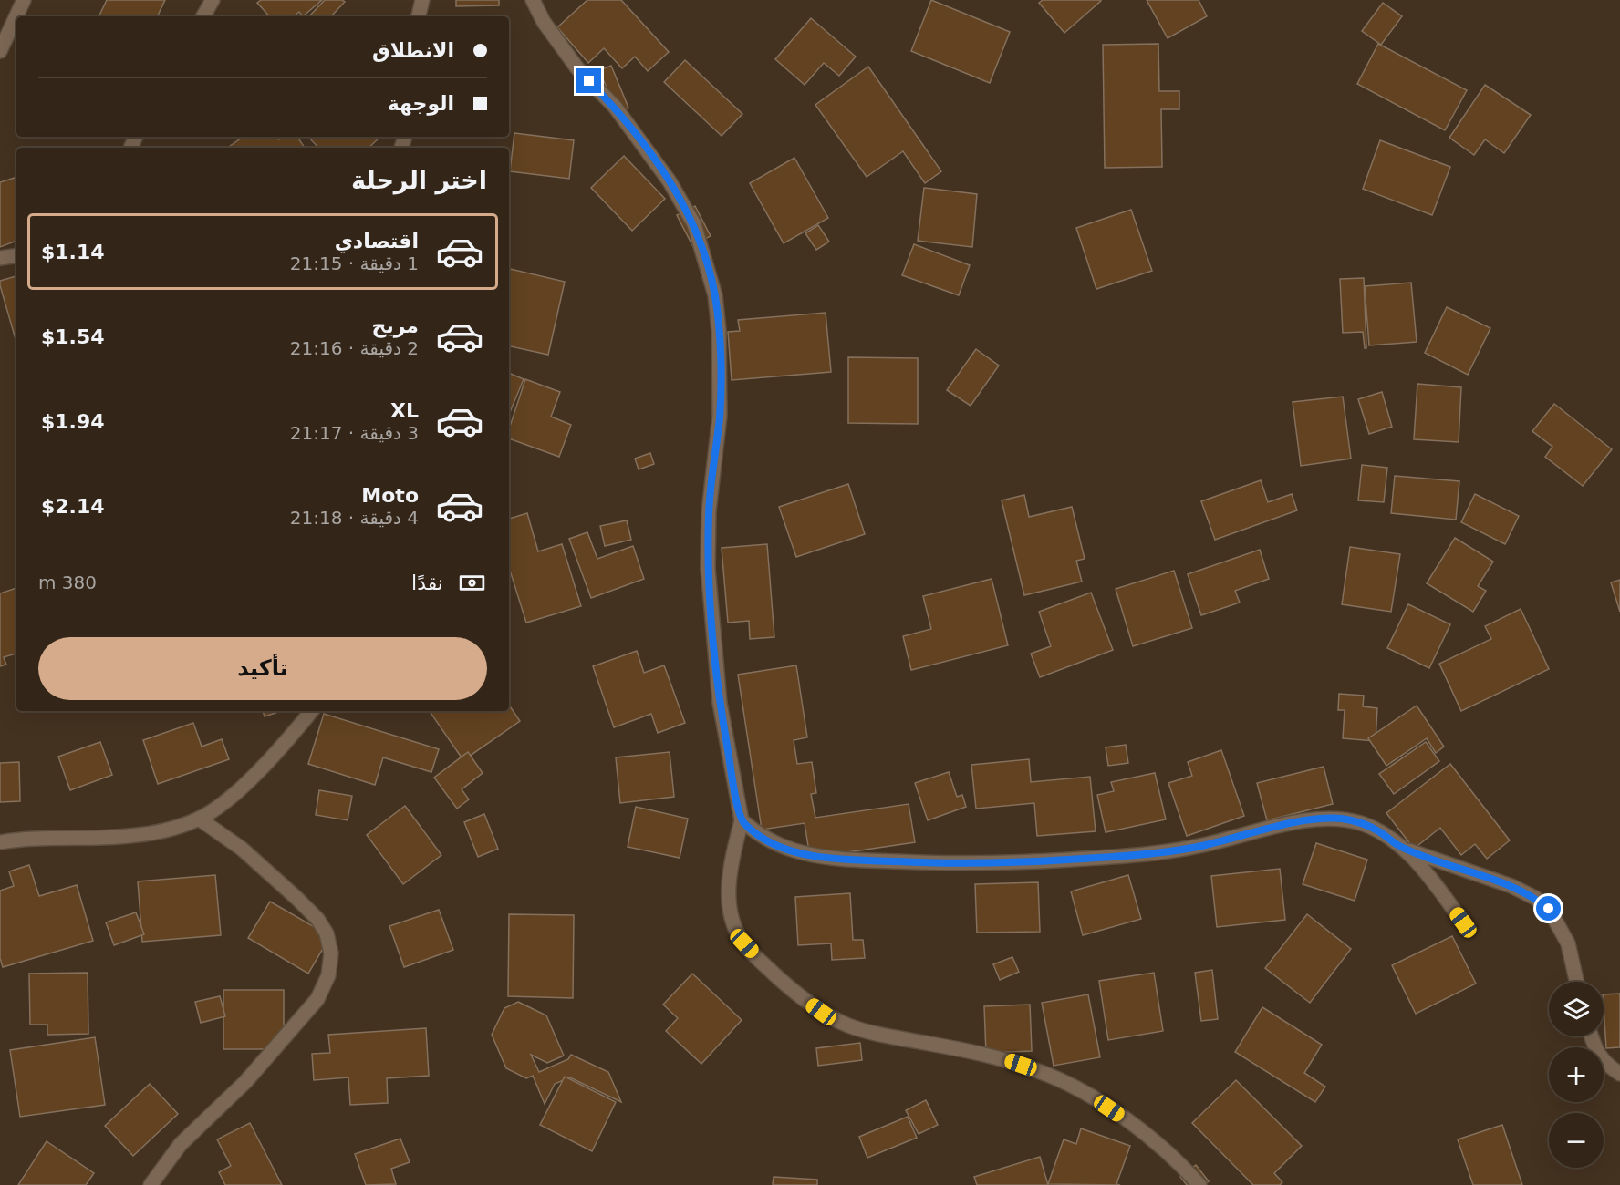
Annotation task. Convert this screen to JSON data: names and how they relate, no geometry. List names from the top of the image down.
{
  "page": {
    "banner": ["الانطلاق", "الوجهة"],
    "heading": "اختر الرحلة",
    "list": [
      {
        "name": "اقتصادي",
        "note": "1 دقيقة · 21:15",
        "value": "$1.14"
      },
      {
        "name": "مريح",
        "note": "2 دقيقة · 21:16",
        "value": "$1.54"
      },
      {
        "name": "XL",
        "note": "3 دقيقة · 21:17",
        "value": "$1.94"
      },
      {
        "name": "Moto",
        "note": "4 دقيقة · 21:18",
        "value": "$2.14"
      }
    ],
    "pay": ["نقدًا", "380 m"],
    "buttons": "تأكيد",
    "map_buttons": ["+", "−"]
  }
}
